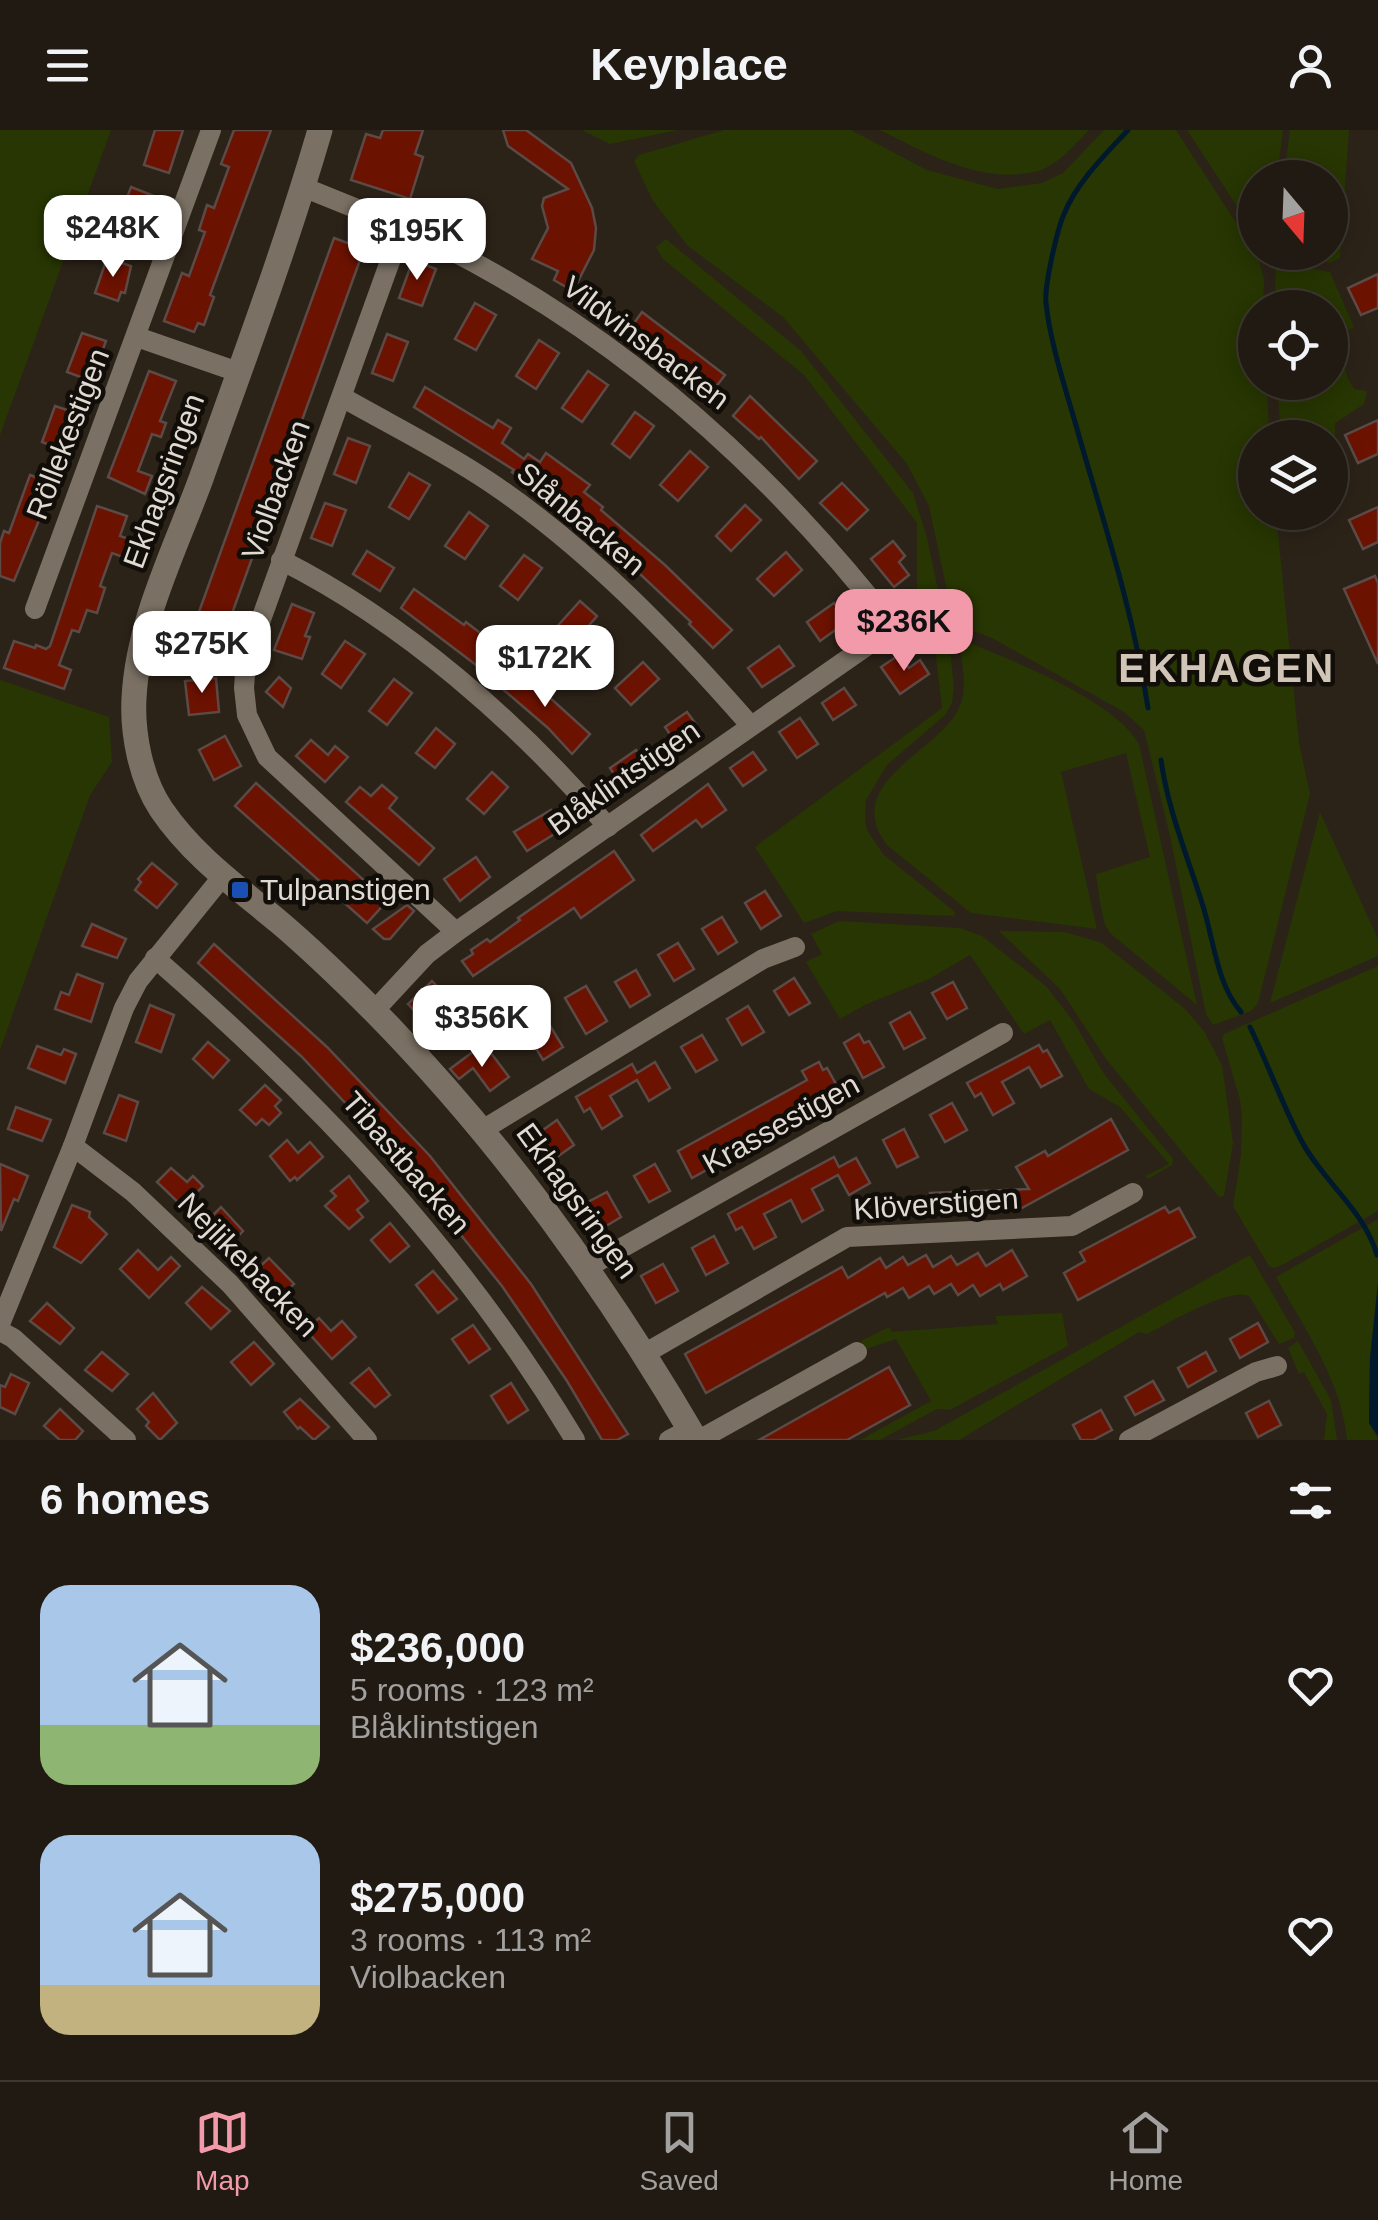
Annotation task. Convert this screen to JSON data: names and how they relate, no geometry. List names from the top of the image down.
{
  "streets": {
    "street": [
      "Vildvinsbacken",
      "Röllekestigen",
      "Ekhagsringen",
      "Violbacken",
      "Slånbacken",
      "Blåklintstigen",
      "Krassestigen",
      "Tibastbacken",
      "Klöverstigen",
      "Nejlikebacken"
    ]
  },
  "crossings": [
    ["Vildvinsbacken", "Ekhagsringen"],
    ["Vildvinsbacken", "Violbacken"],
    ["Vildvinsbacken", "Blåklintstigen"],
    ["Röllekestigen", "Ekhagsringen"],
    ["Ekhagsringen", "Blåklintstigen"],
    ["Ekhagsringen", "Krassestigen"],
    ["Ekhagsringen", "Klöverstigen"],
    ["Violbacken", "Slånbacken"],
    ["Violbacken", "Blåklintstigen"],
    ["Slånbacken", "Blåklintstigen"]
  ],
  "districts": ["EKHAGEN"],
  "places": {
    "transit": ["Tulpanstigen"]
  },
  "north": "bottom",
  "page": {
    "header": "Keyplace",
    "price": [
      "$248K",
      "$195K",
      "$236K",
      "$275K",
      "$172K",
      "$356K"
    ],
    "heading": "6 homes",
    "list": [
      {
        "name": "$236,000",
        "note": "5 rooms · 123 m² · Blåklintstigen"
      },
      {
        "name": "$275,000",
        "note": "3 rooms · 113 m² · Violbacken"
      }
    ],
    "tabs": ["Map", "Saved", "Home"]
  }
}
